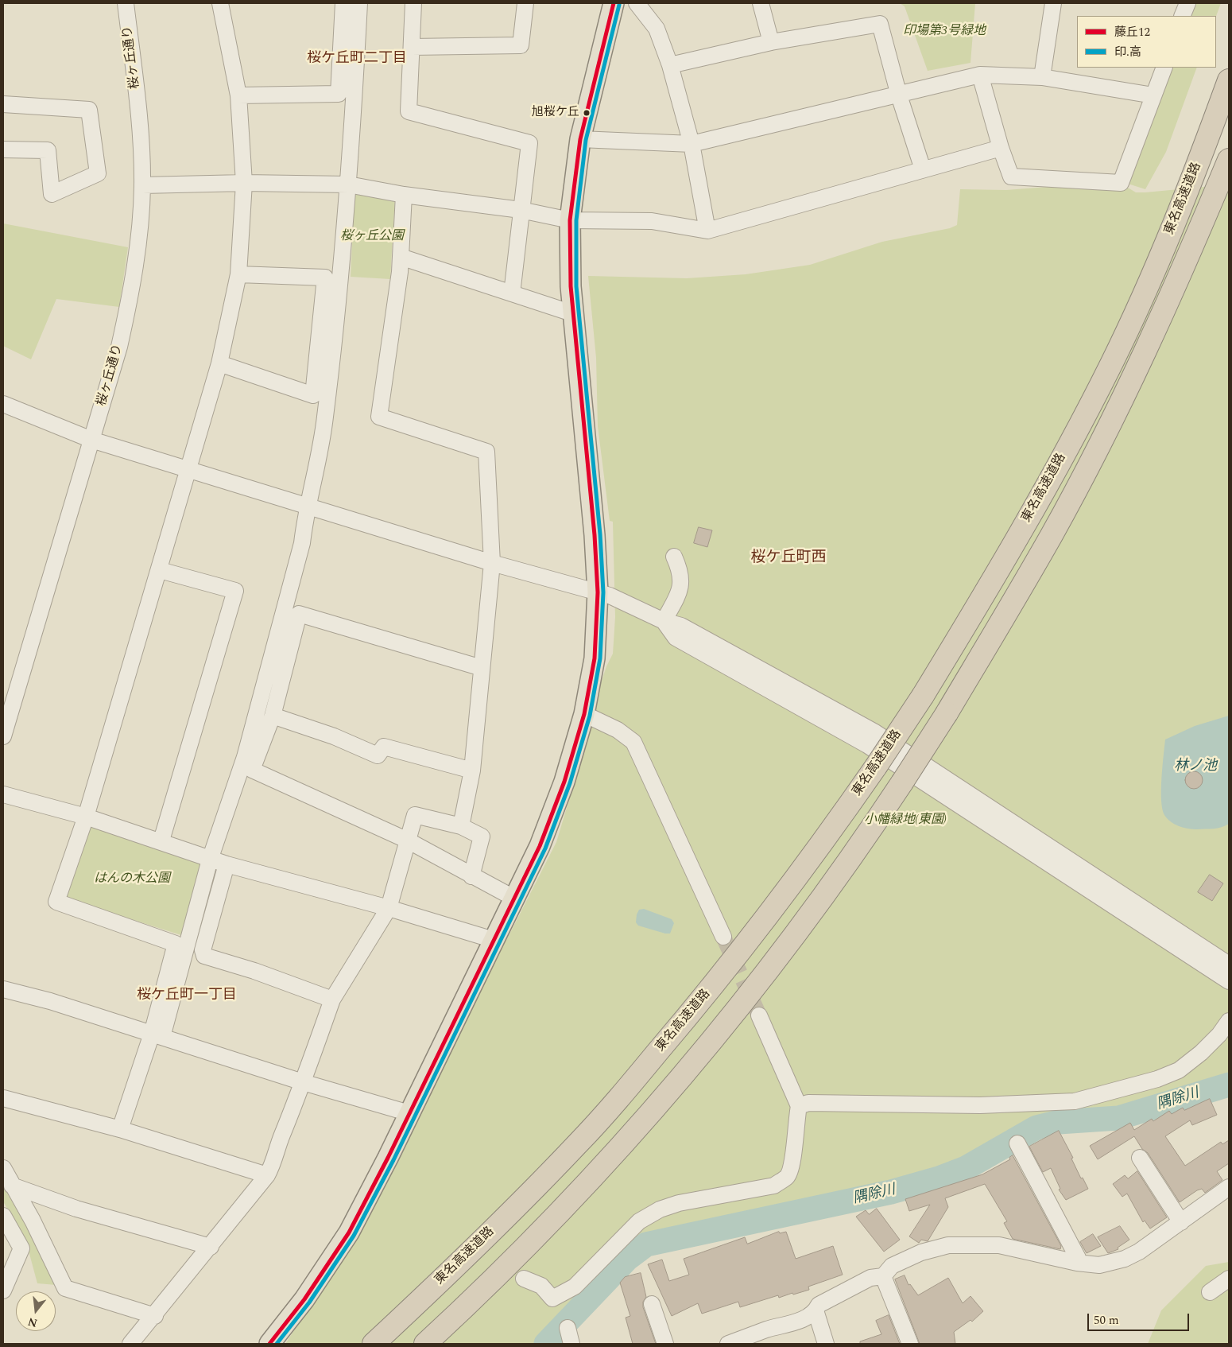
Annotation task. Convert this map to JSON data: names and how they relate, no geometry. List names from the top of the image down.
{
  "streets": {
    "highway": ["東名高速道路"],
    "street": ["桜ヶ丘通り"]
  },
  "districts": ["桜ケ丘町二丁目", "桜ケ丘町西", "桜ケ丘町一丁目"],
  "water": ["林ノ池", "隅除川"],
  "parks": [
    "印場第3号緑地",
    "桜ヶ丘公園",
    "小幡緑地(東園)",
    "はんの木公園"
  ],
  "places": ["旭桜ケ丘"],
  "lines": ["transit line 藤丘12", "transit line 印.高"],
  "legend": ["藤丘12", "印.高"],
  "scale_bar": "50 m",
  "north": "bottom"
}
